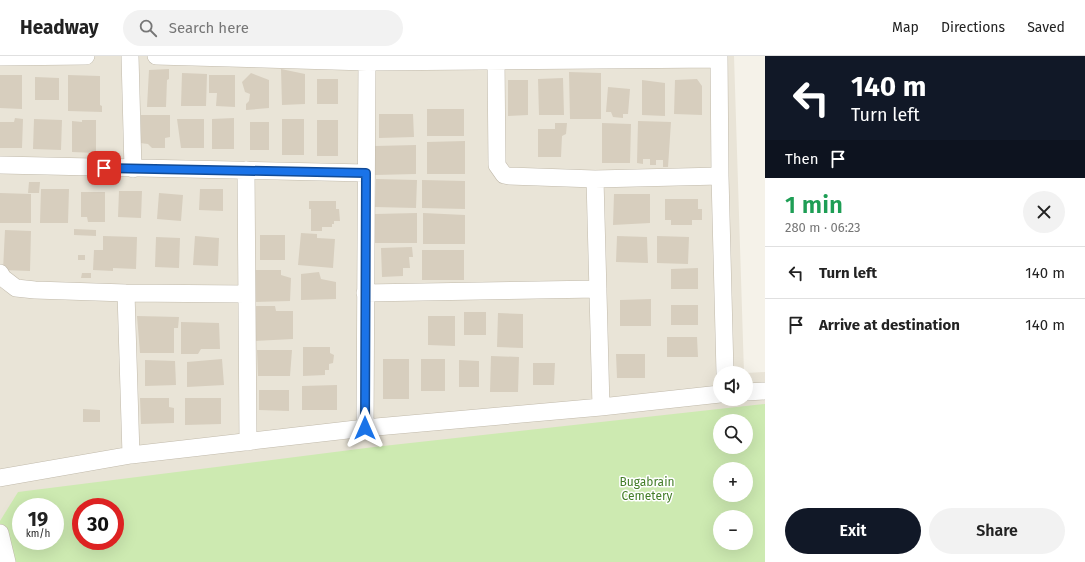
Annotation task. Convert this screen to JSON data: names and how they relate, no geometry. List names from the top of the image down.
{
  "parks": ["Bugabrain Cemetery"],
  "page": {
    "header": "Headway",
    "search": "Search here",
    "nav": ["Map", "Directions", "Saved"],
    "turn": ["140 m", "Turn left"],
    "then": "Then",
    "heading": ["1 min", "280 m · 06:23"],
    "list": [
      {
        "name": "Turn left",
        "value": "140 m"
      },
      {
        "name": "Arrive at destination",
        "value": "140 m"
      }
    ],
    "map_buttons": ["+", "−"],
    "speed": "19 km/h",
    "limit": "30",
    "buttons": ["Exit", "Share"]
  }
}
